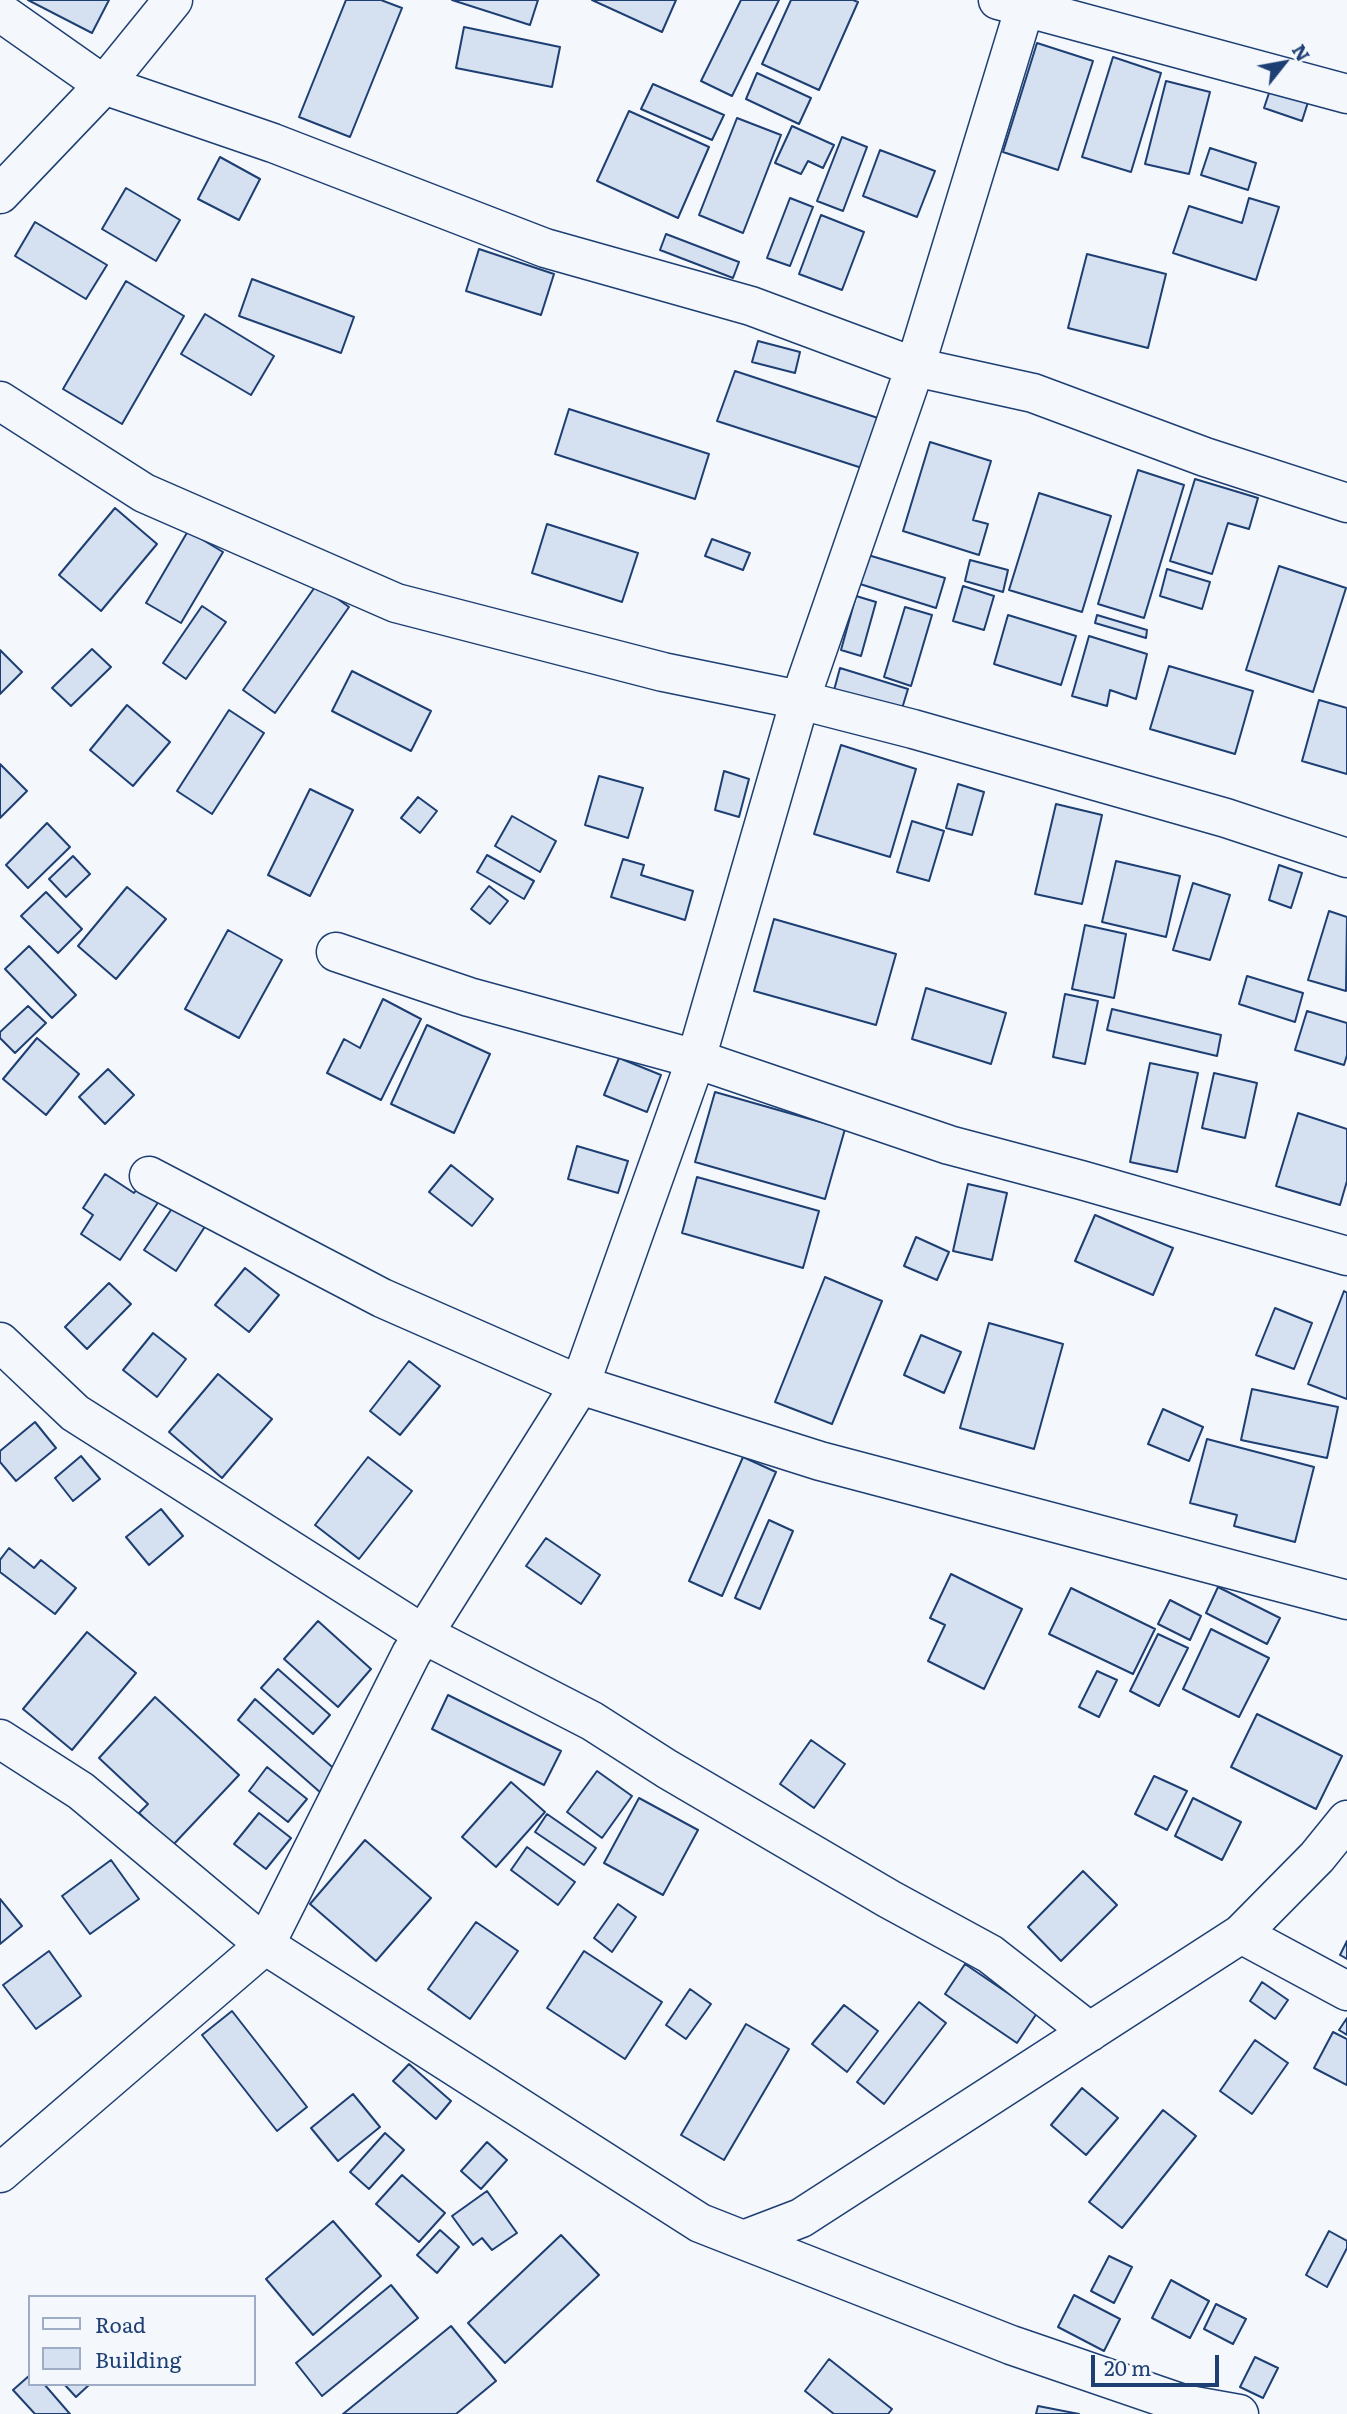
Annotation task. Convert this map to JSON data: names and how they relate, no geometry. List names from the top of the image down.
{
  "legend": ["Road", "Building"],
  "scale_bar": "20 m",
  "north": "top right"
}
